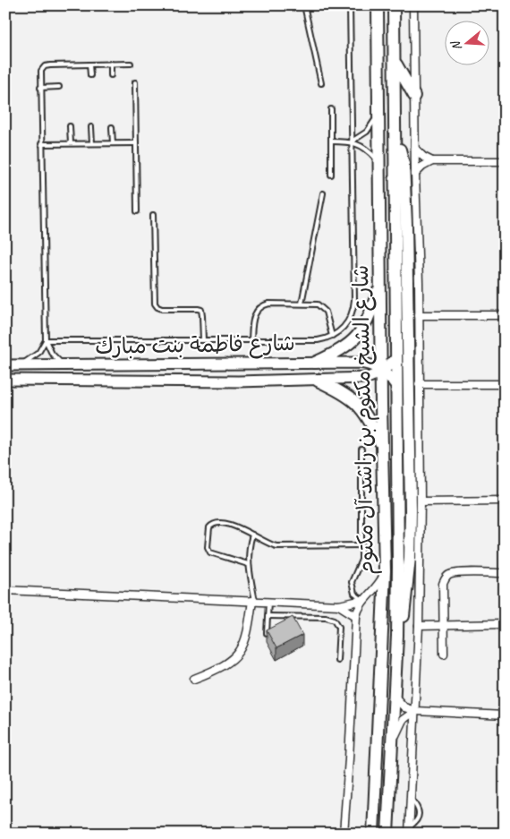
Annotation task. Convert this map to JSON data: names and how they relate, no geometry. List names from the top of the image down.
{
  "streets": {
    "main road": ["شارع الشيخ مكتوم بن راشد آل مكتوم"],
    "street": ["شارع فاطمة بنت مبارك"]
  },
  "crossings": [
    ["شارع فاطمة بنت مبارك", "شارع الشيخ مكتوم بن راشد آل مكتوم"]
  ],
  "north": "left"
}
